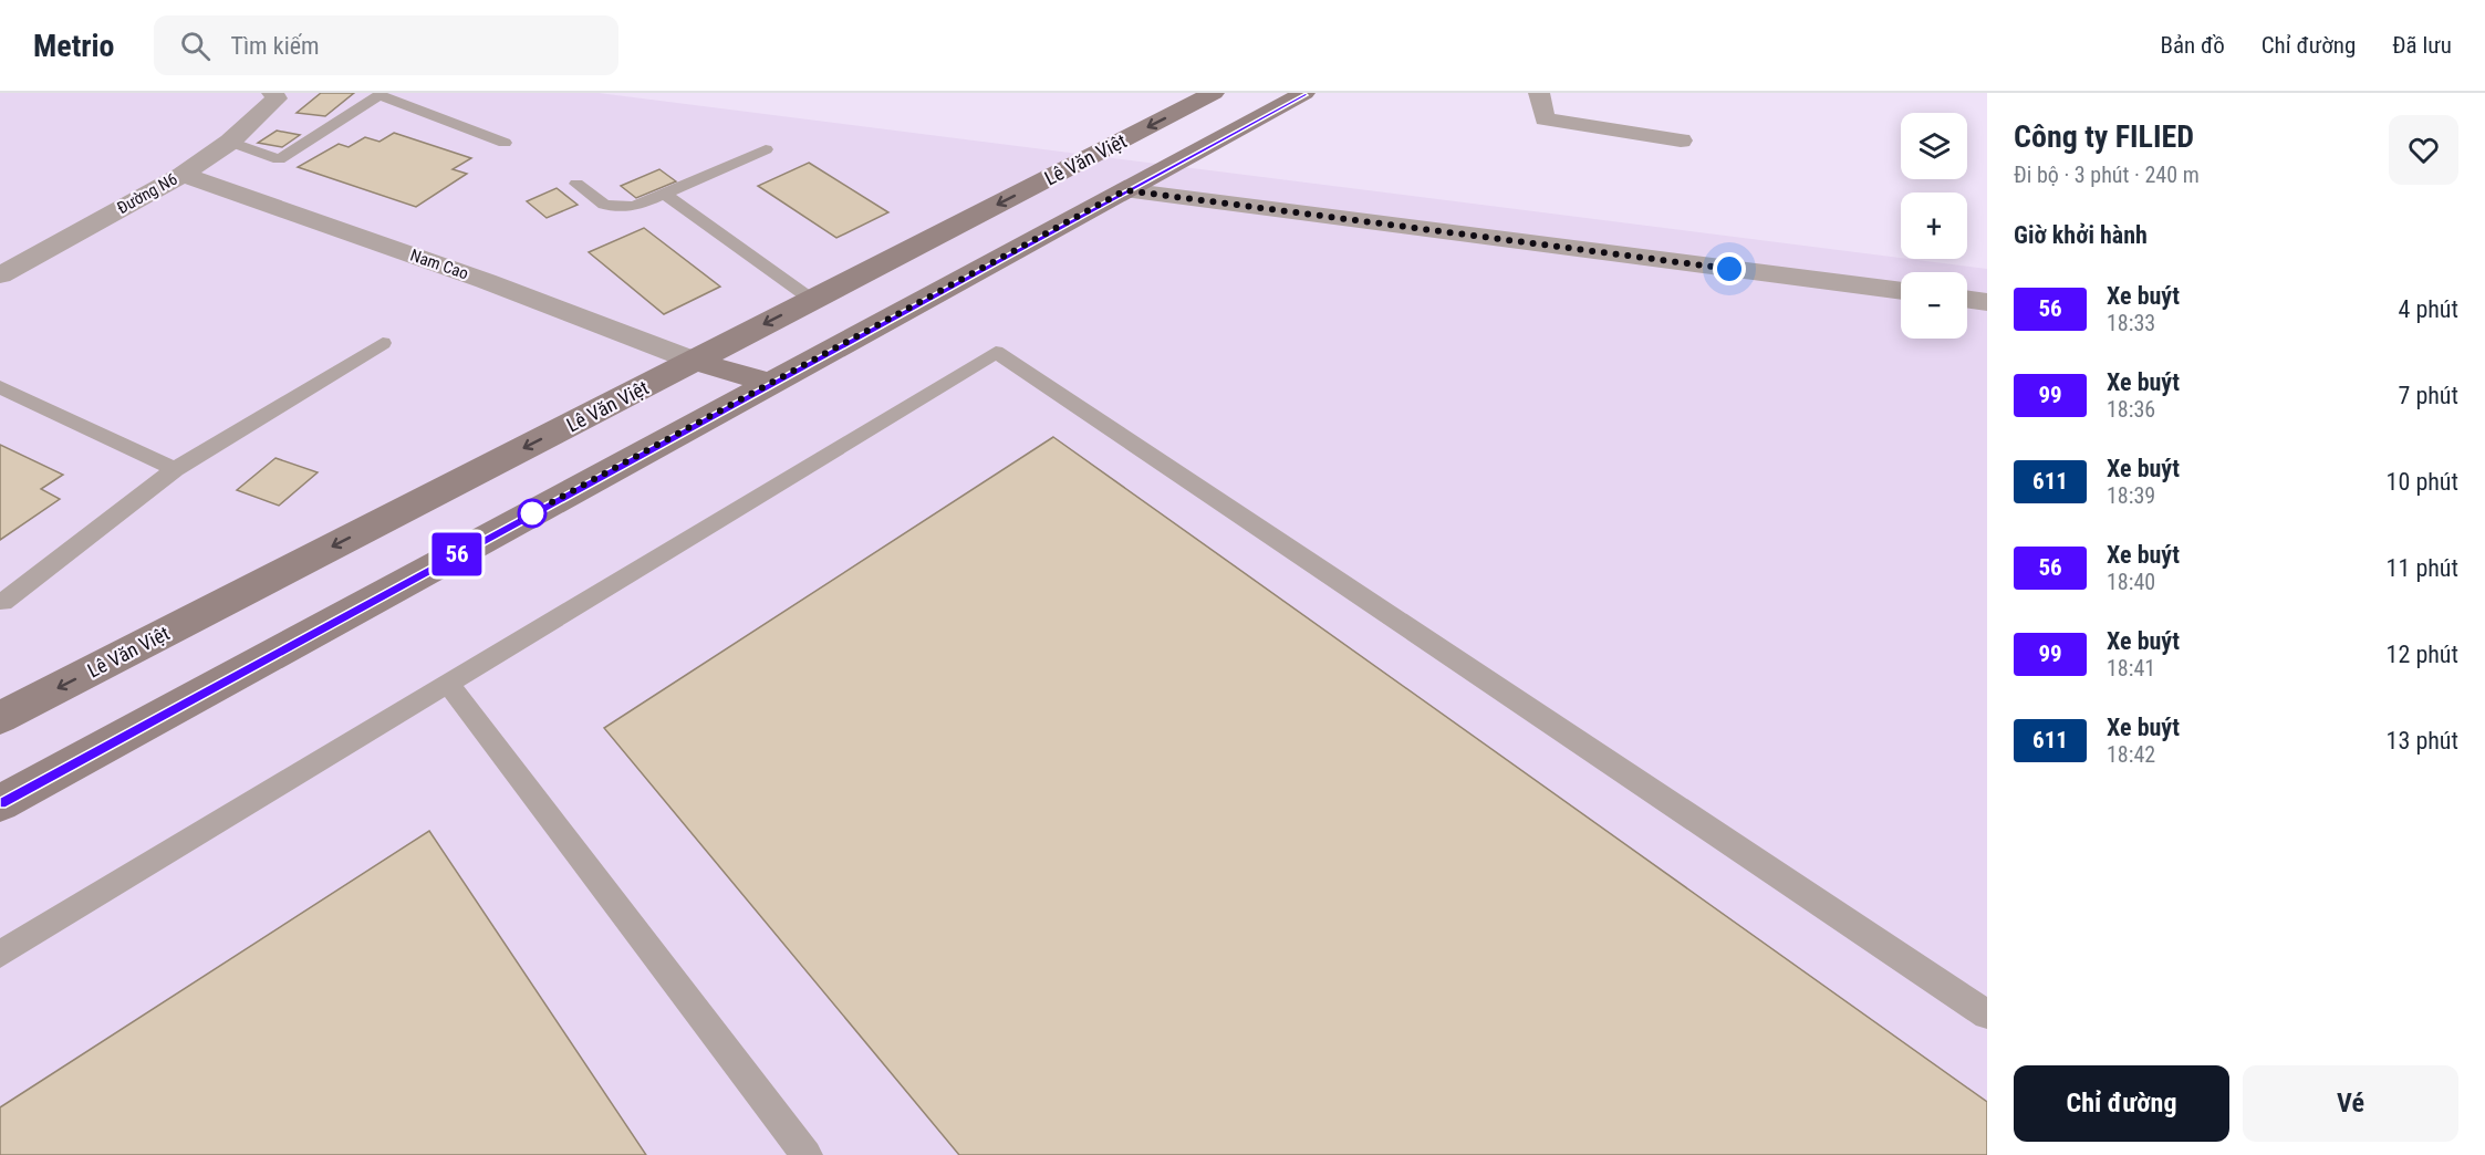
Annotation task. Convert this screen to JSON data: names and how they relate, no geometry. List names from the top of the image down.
{
  "streets": {
    "main road": ["Lê Văn Việt"],
    "street": ["Đường N6", "Nam Cao"]
  },
  "crossings": [
    ["Lê Văn Việt", "Nam Cao"],
    ["Đường N6", "Nam Cao"]
  ],
  "lines": ["bus line 56"],
  "page": {
    "header": "Metrio",
    "search": "Tìm kiếm",
    "nav": ["Bản đồ", "Chỉ đường", "Đã lưu"],
    "on_map": "56",
    "heading": [
      ["Công ty FILIED", "Đi bộ · 3 phút · 240 m"],
      "Giờ khởi hành"
    ],
    "map_buttons": ["+", "−"],
    "list": [
      {
        "mark": "56",
        "name": "Xe buýt",
        "note": "18:33",
        "value": "4 phút"
      },
      {
        "mark": "99",
        "name": "Xe buýt",
        "note": "18:36",
        "value": "7 phút"
      },
      {
        "mark": "611",
        "name": "Xe buýt",
        "note": "18:39",
        "value": "10 phút"
      },
      {
        "mark": "56",
        "name": "Xe buýt",
        "note": "18:40",
        "value": "11 phút"
      },
      {
        "mark": "99",
        "name": "Xe buýt",
        "note": "18:41",
        "value": "12 phút"
      },
      {
        "mark": "611",
        "name": "Xe buýt",
        "note": "18:42",
        "value": "13 phút"
      }
    ],
    "buttons": ["Chỉ đường", "Vé"]
  }
}
